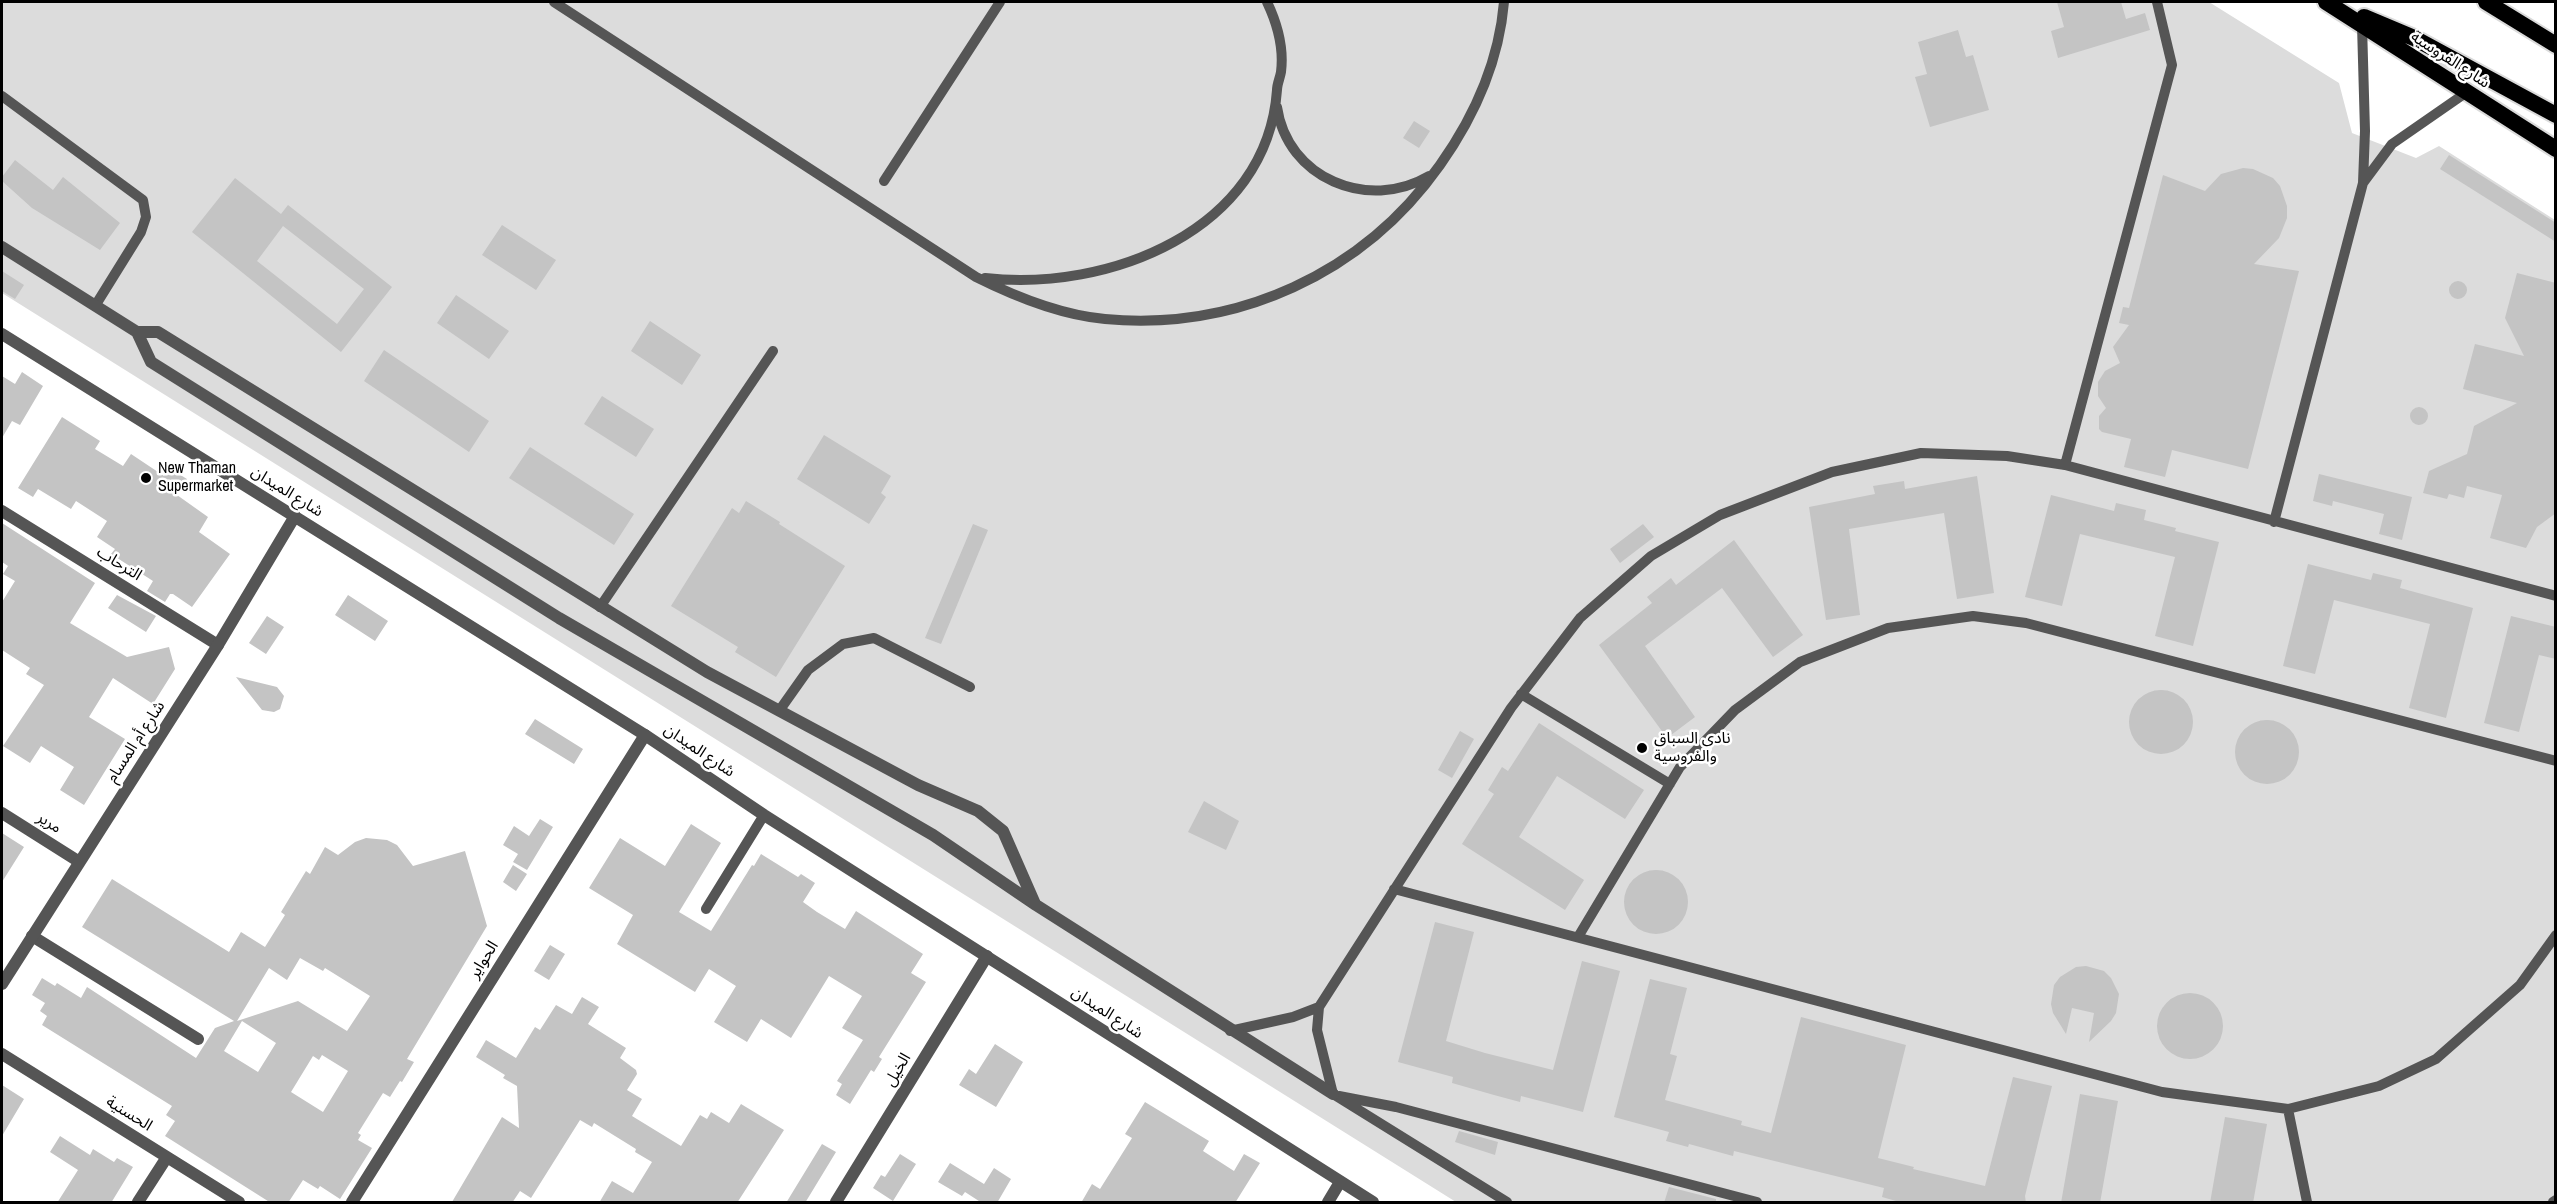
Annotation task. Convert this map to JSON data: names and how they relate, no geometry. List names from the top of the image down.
{
  "streets": {
    "highway": ["شارع الفروسية"],
    "street": [
      "شارع الميدان",
      "الترحاب",
      "شارع أم المسام",
      "مرير",
      "الحواير",
      "الخيل",
      "الحسنية"
    ]
  },
  "crossings": [
    ["شارع الميدان", "شارع أم المسام"],
    ["شارع الميدان", "الحواير"],
    ["شارع الميدان", "الخيل"],
    ["الترحاب", "شارع أم المسام"],
    ["شارع أم المسام", "مرير"]
  ],
  "places": ["New Thaman Supermarket", "نادي السباق والفروسية"]
}
